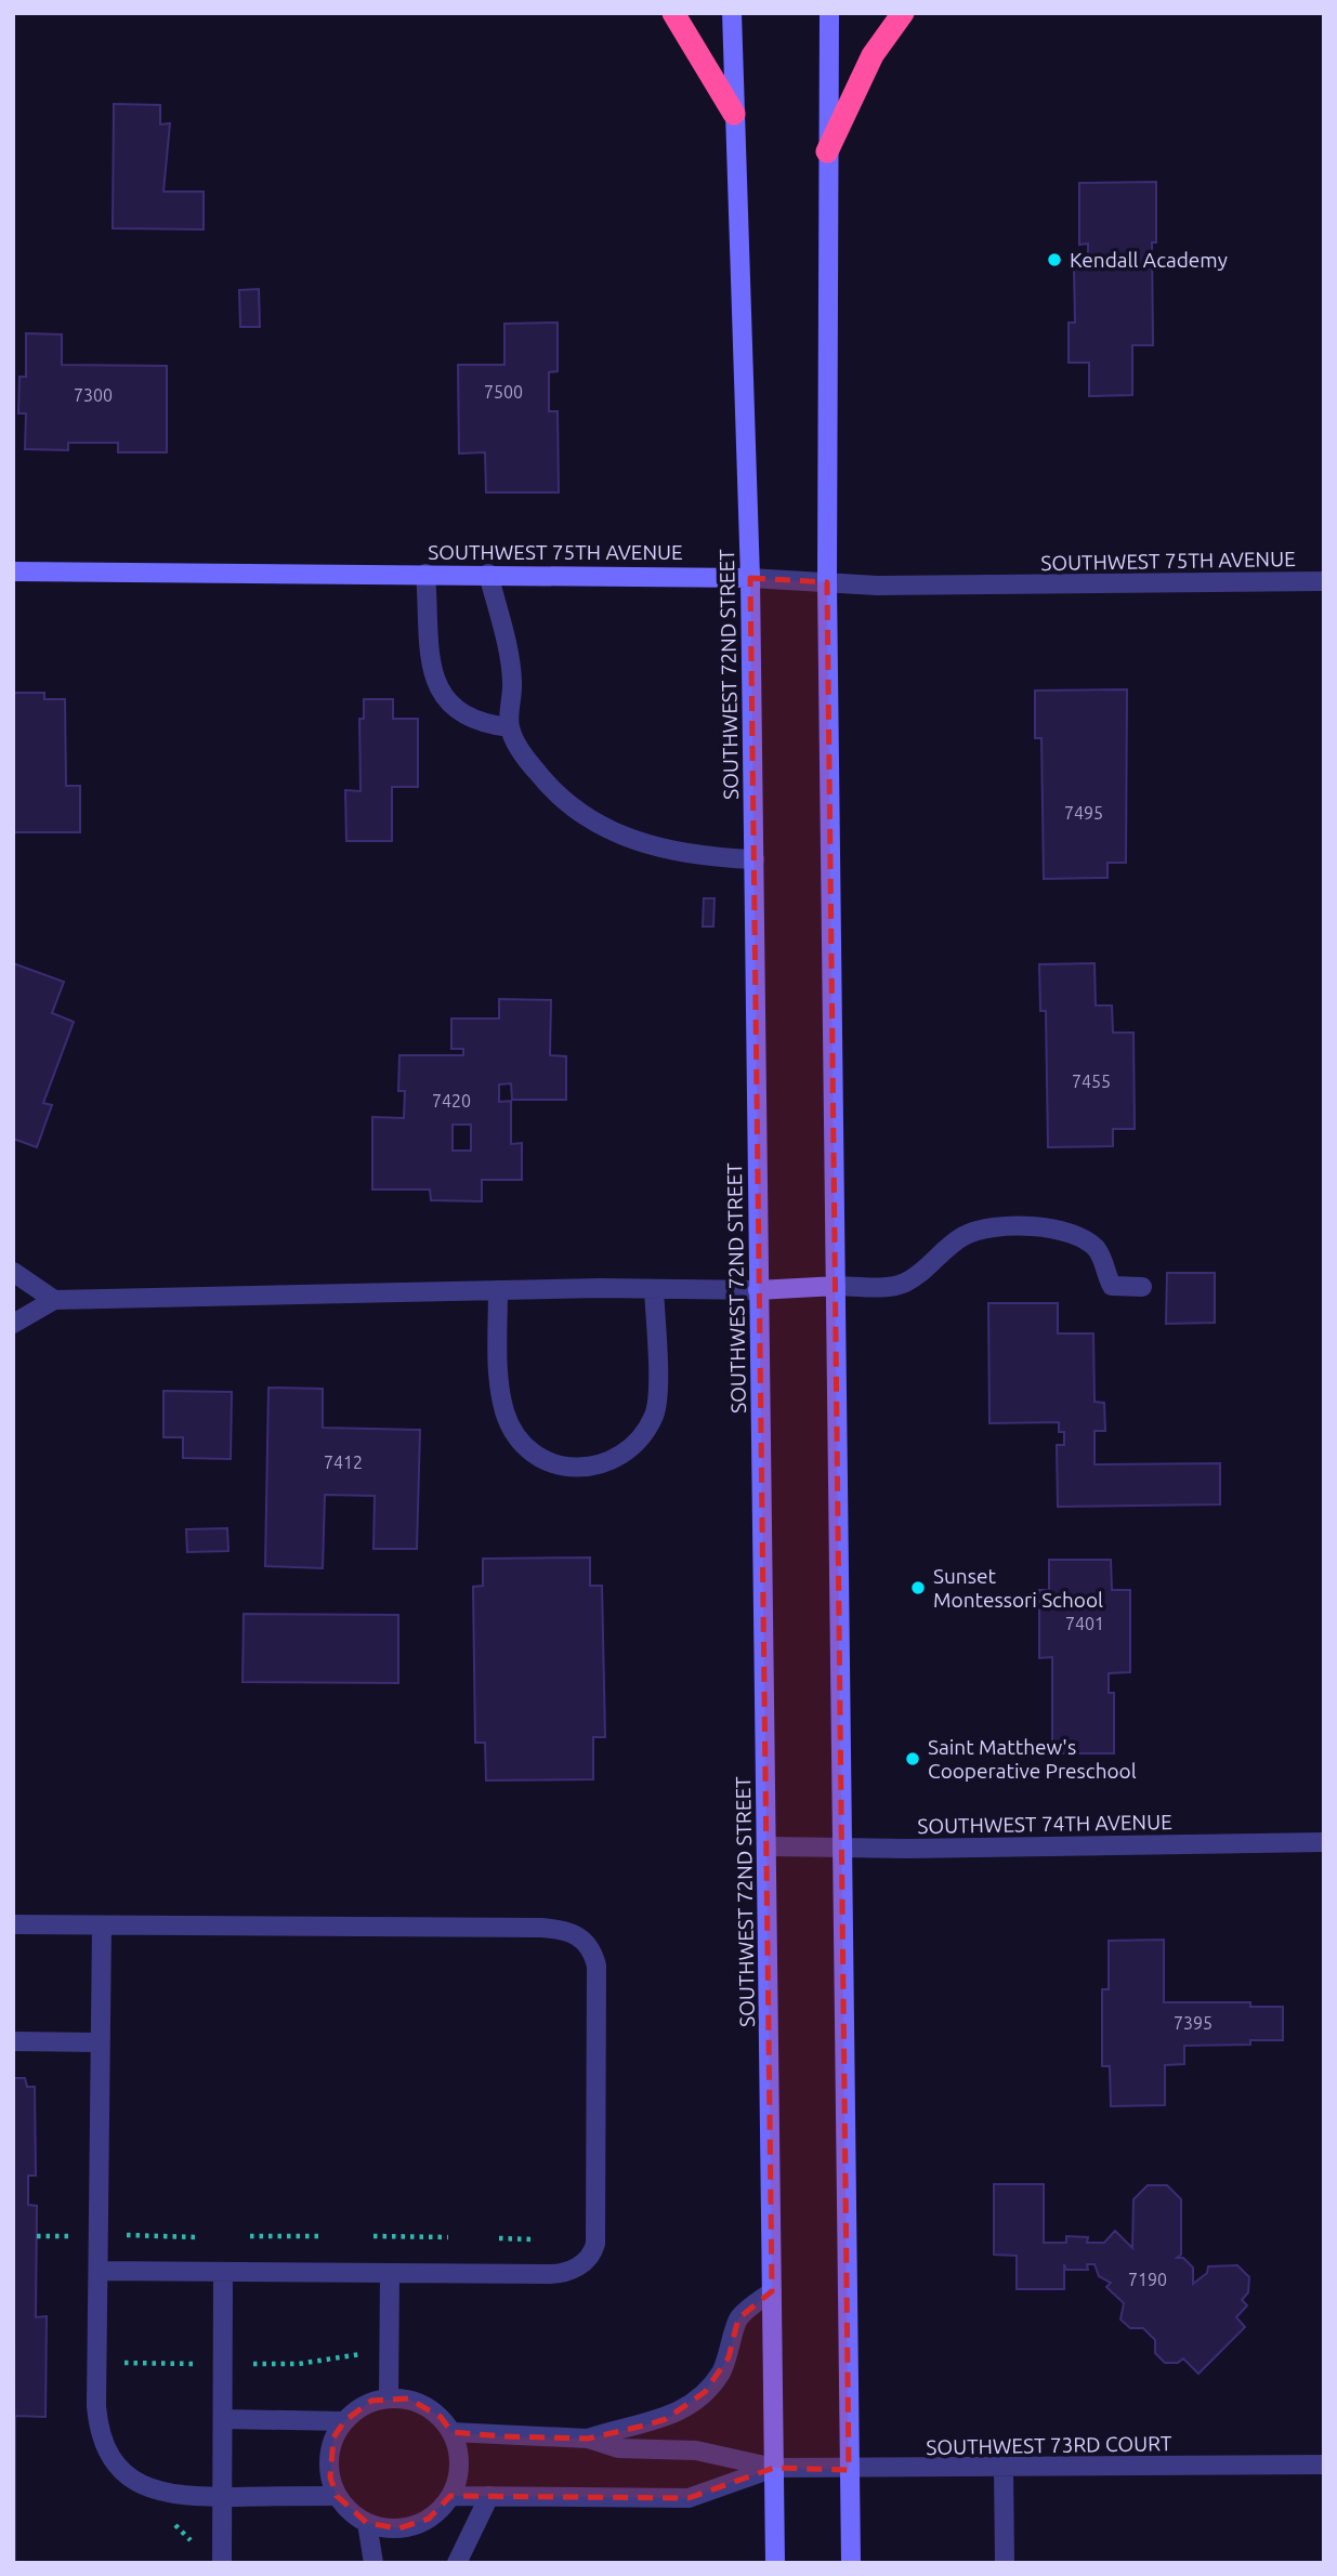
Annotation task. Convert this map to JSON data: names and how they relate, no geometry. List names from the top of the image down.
{
  "streets": {
    "main road": ["SOUTHWEST 75TH AVENUE", "SOUTHWEST 72ND STREET"],
    "street": ["SOUTHWEST 74TH AVENUE", "SOUTHWEST 73RD COURT"]
  },
  "crossings": [
    ["SOUTHWEST 75TH AVENUE", "SOUTHWEST 72ND STREET"],
    ["SOUTHWEST 72ND STREET", "SOUTHWEST 74TH AVENUE"],
    ["SOUTHWEST 72ND STREET", "SOUTHWEST 73RD COURT"]
  ],
  "places": ["Kendall Academy", "Sunset Montessori School", "Saint Matthew's Cooperative Preschool"],
  "house_numbers": [
    "7500",
    "7300",
    "7495",
    "7455",
    "7420",
    "7412",
    "7401",
    "7395",
    "7190"
  ]
}
